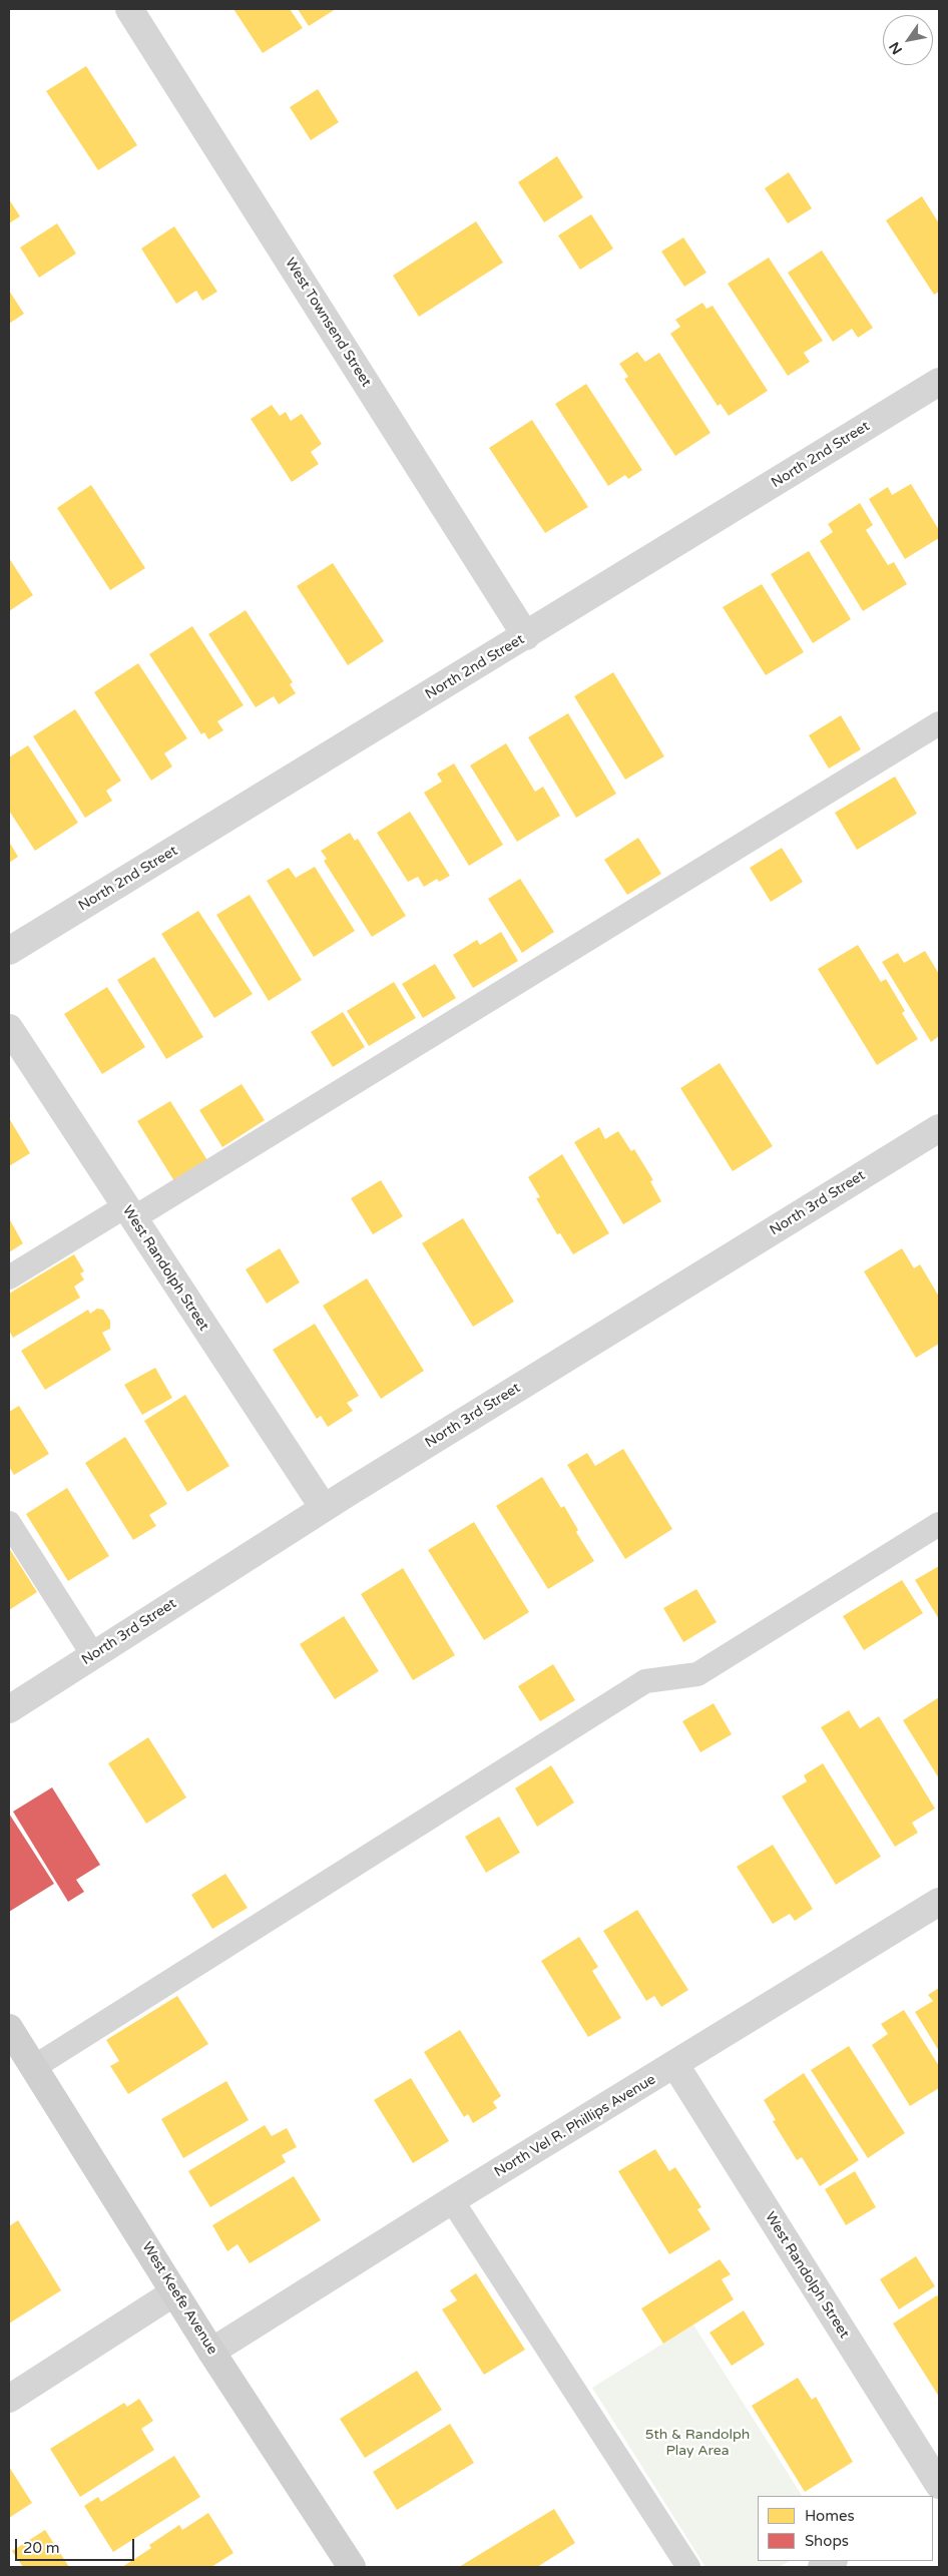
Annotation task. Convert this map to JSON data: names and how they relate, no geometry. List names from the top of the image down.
{
  "streets": {
    "street": [
      "West Townsend Street",
      "North 2nd Street",
      "North 3rd Street",
      "West Randolph Street",
      "North Vel R. Phillips Avenue",
      "West Keefe Avenue"
    ]
  },
  "crossings": [
    ["West Townsend Street", "North 2nd Street"],
    ["North 3rd Street", "West Randolph Street"],
    ["West Randolph Street", "North Vel R. Phillips Avenue"],
    ["North Vel R. Phillips Avenue", "West Keefe Avenue"]
  ],
  "parks": ["5th & Randolph Play Area"],
  "legend": ["Homes", "Shops"],
  "scale_bar": "20 m",
  "north": "bottom left"
}
